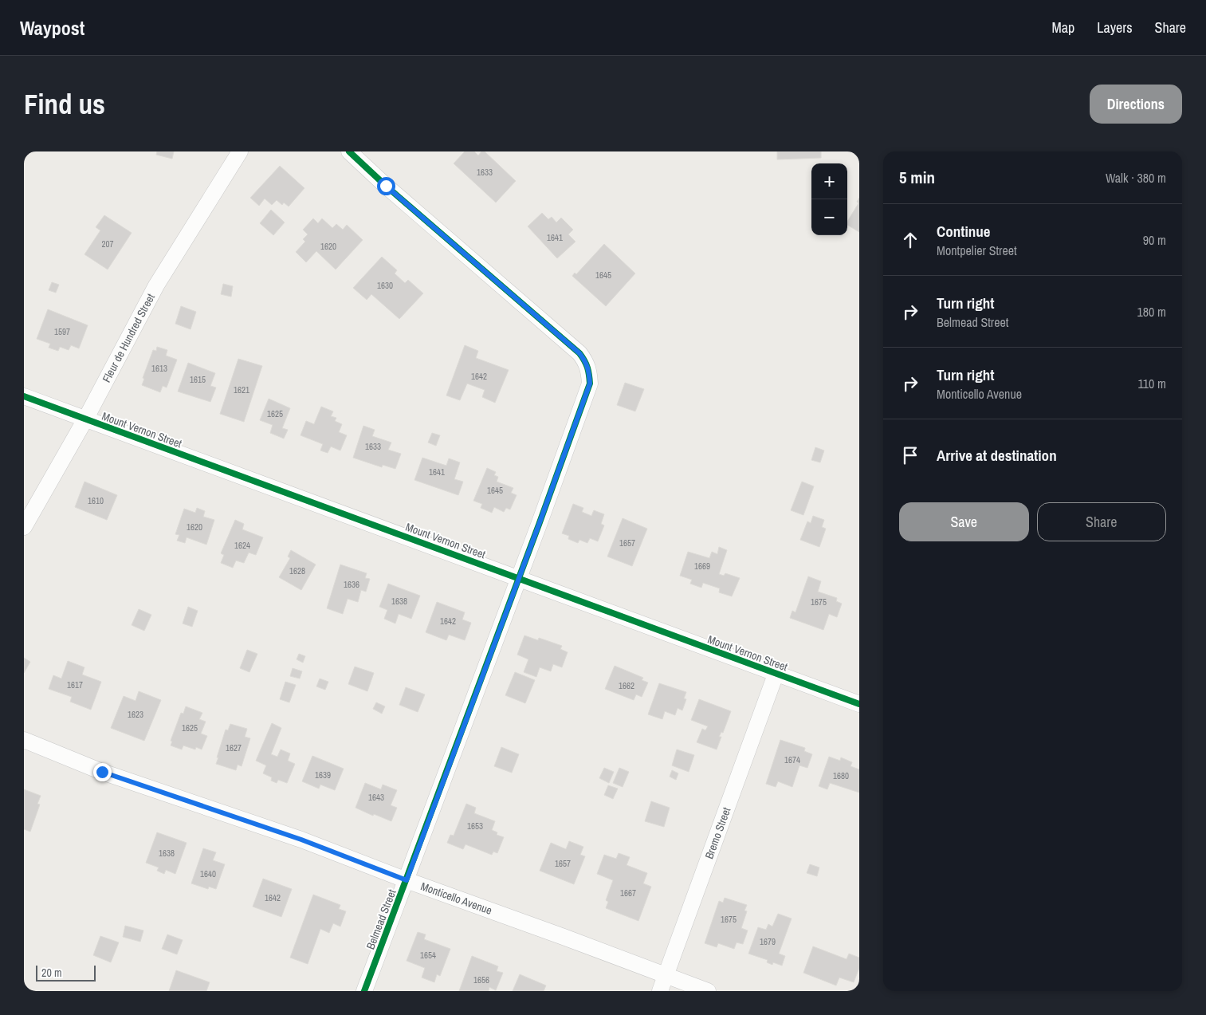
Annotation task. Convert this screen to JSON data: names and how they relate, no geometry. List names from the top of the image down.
{
  "streets": {
    "street": [
      "Fleur de Hundred Street",
      "Mount Vernon Street",
      "Bremo Street",
      "Monticello Avenue",
      "Belmead Street"
    ]
  },
  "crossings": [
    ["Fleur de Hundred Street", "Mount Vernon Street"],
    ["Mount Vernon Street", "Bremo Street"],
    ["Mount Vernon Street", "Belmead Street"],
    ["Bremo Street", "Monticello Avenue"],
    ["Monticello Avenue", "Belmead Street"]
  ],
  "house_numbers": [
    "1633",
    "1641",
    "207",
    "1620",
    "1645",
    "1630",
    "1597",
    "1613",
    "1642",
    "1615",
    "1621",
    "1625",
    "1633",
    "1641",
    "1645",
    "1610",
    "1620",
    "1657",
    "1624",
    "1669",
    "1628",
    "1636",
    "1638",
    "1675",
    "1642",
    "1617",
    "1662",
    "1623",
    "1625",
    "1627",
    "1674",
    "1639",
    "1680",
    "1643",
    "1653",
    "1638",
    "1657",
    "1640",
    "1667",
    "1642",
    "1675",
    "1679",
    "1654",
    "1656"
  ],
  "scale_bar": "20 m",
  "page": {
    "header": "Waypost",
    "nav": ["Map", "Layers", "Share"],
    "buttons": [
      "Directions",
      ["Save", "Share"]
    ],
    "title": "Find us",
    "heading": ["5 min", "Walk · 380 m"],
    "map_buttons": ["+", "−"],
    "list": [
      ["Continue", "Montpelier Street", "90 m"],
      ["Turn right", "Belmead Street", "180 m"],
      ["Turn right", "Monticello Avenue", "110 m"],
      "Arrive at destination"
    ],
    "scale": "20 m"
  }
}
